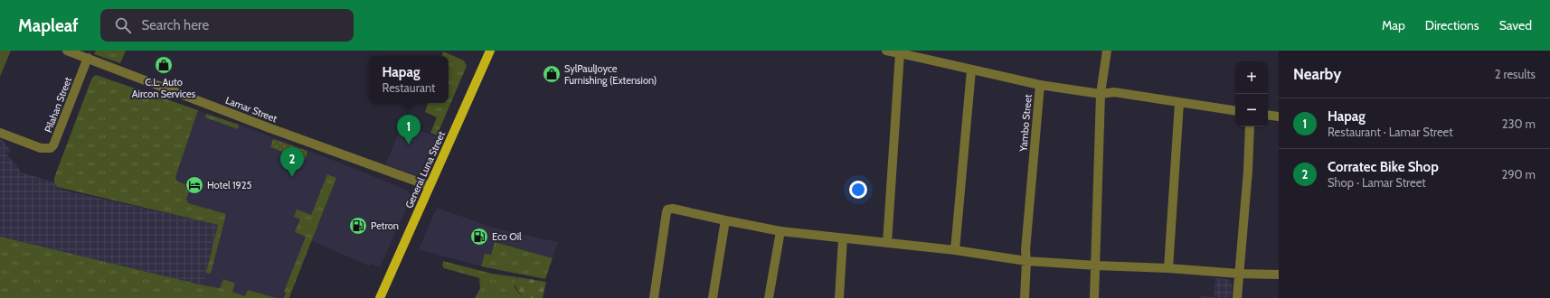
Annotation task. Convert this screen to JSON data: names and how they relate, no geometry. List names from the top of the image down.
{
  "streets": {
    "main road": ["General Luna Street"],
    "street": ["Pilahan Street", "Lamar Street", "Yambo Street"]
  },
  "crossings": [
    ["Pilahan Street", "Lamar Street"],
    ["Lamar Street", "General Luna Street"]
  ],
  "places": {
    "shop": ["C.L. Auto Aircon Services", "SylPaulJoyce Furnishing (Extension)"],
    "hotel": ["Hotel 1925"],
    "fuel station": ["Petron", "Eco Oil"]
  },
  "page": {
    "header": "Mapleaf",
    "search": "Search here",
    "nav": ["Map", "Directions", "Saved"],
    "heading": ["Nearby", "2 results"],
    "popup": ["Hapag", "Restaurant"],
    "map_buttons": ["+", "−"],
    "list": [
      {
        "mark": "1",
        "name": "Hapag",
        "note": "Restaurant · Lamar Street",
        "value": "230 m"
      },
      {
        "mark": "2",
        "name": "Corratec Bike Shop",
        "note": "Shop · Lamar Street",
        "value": "290 m"
      }
    ],
    "pins": ["1", "2"]
  }
}
